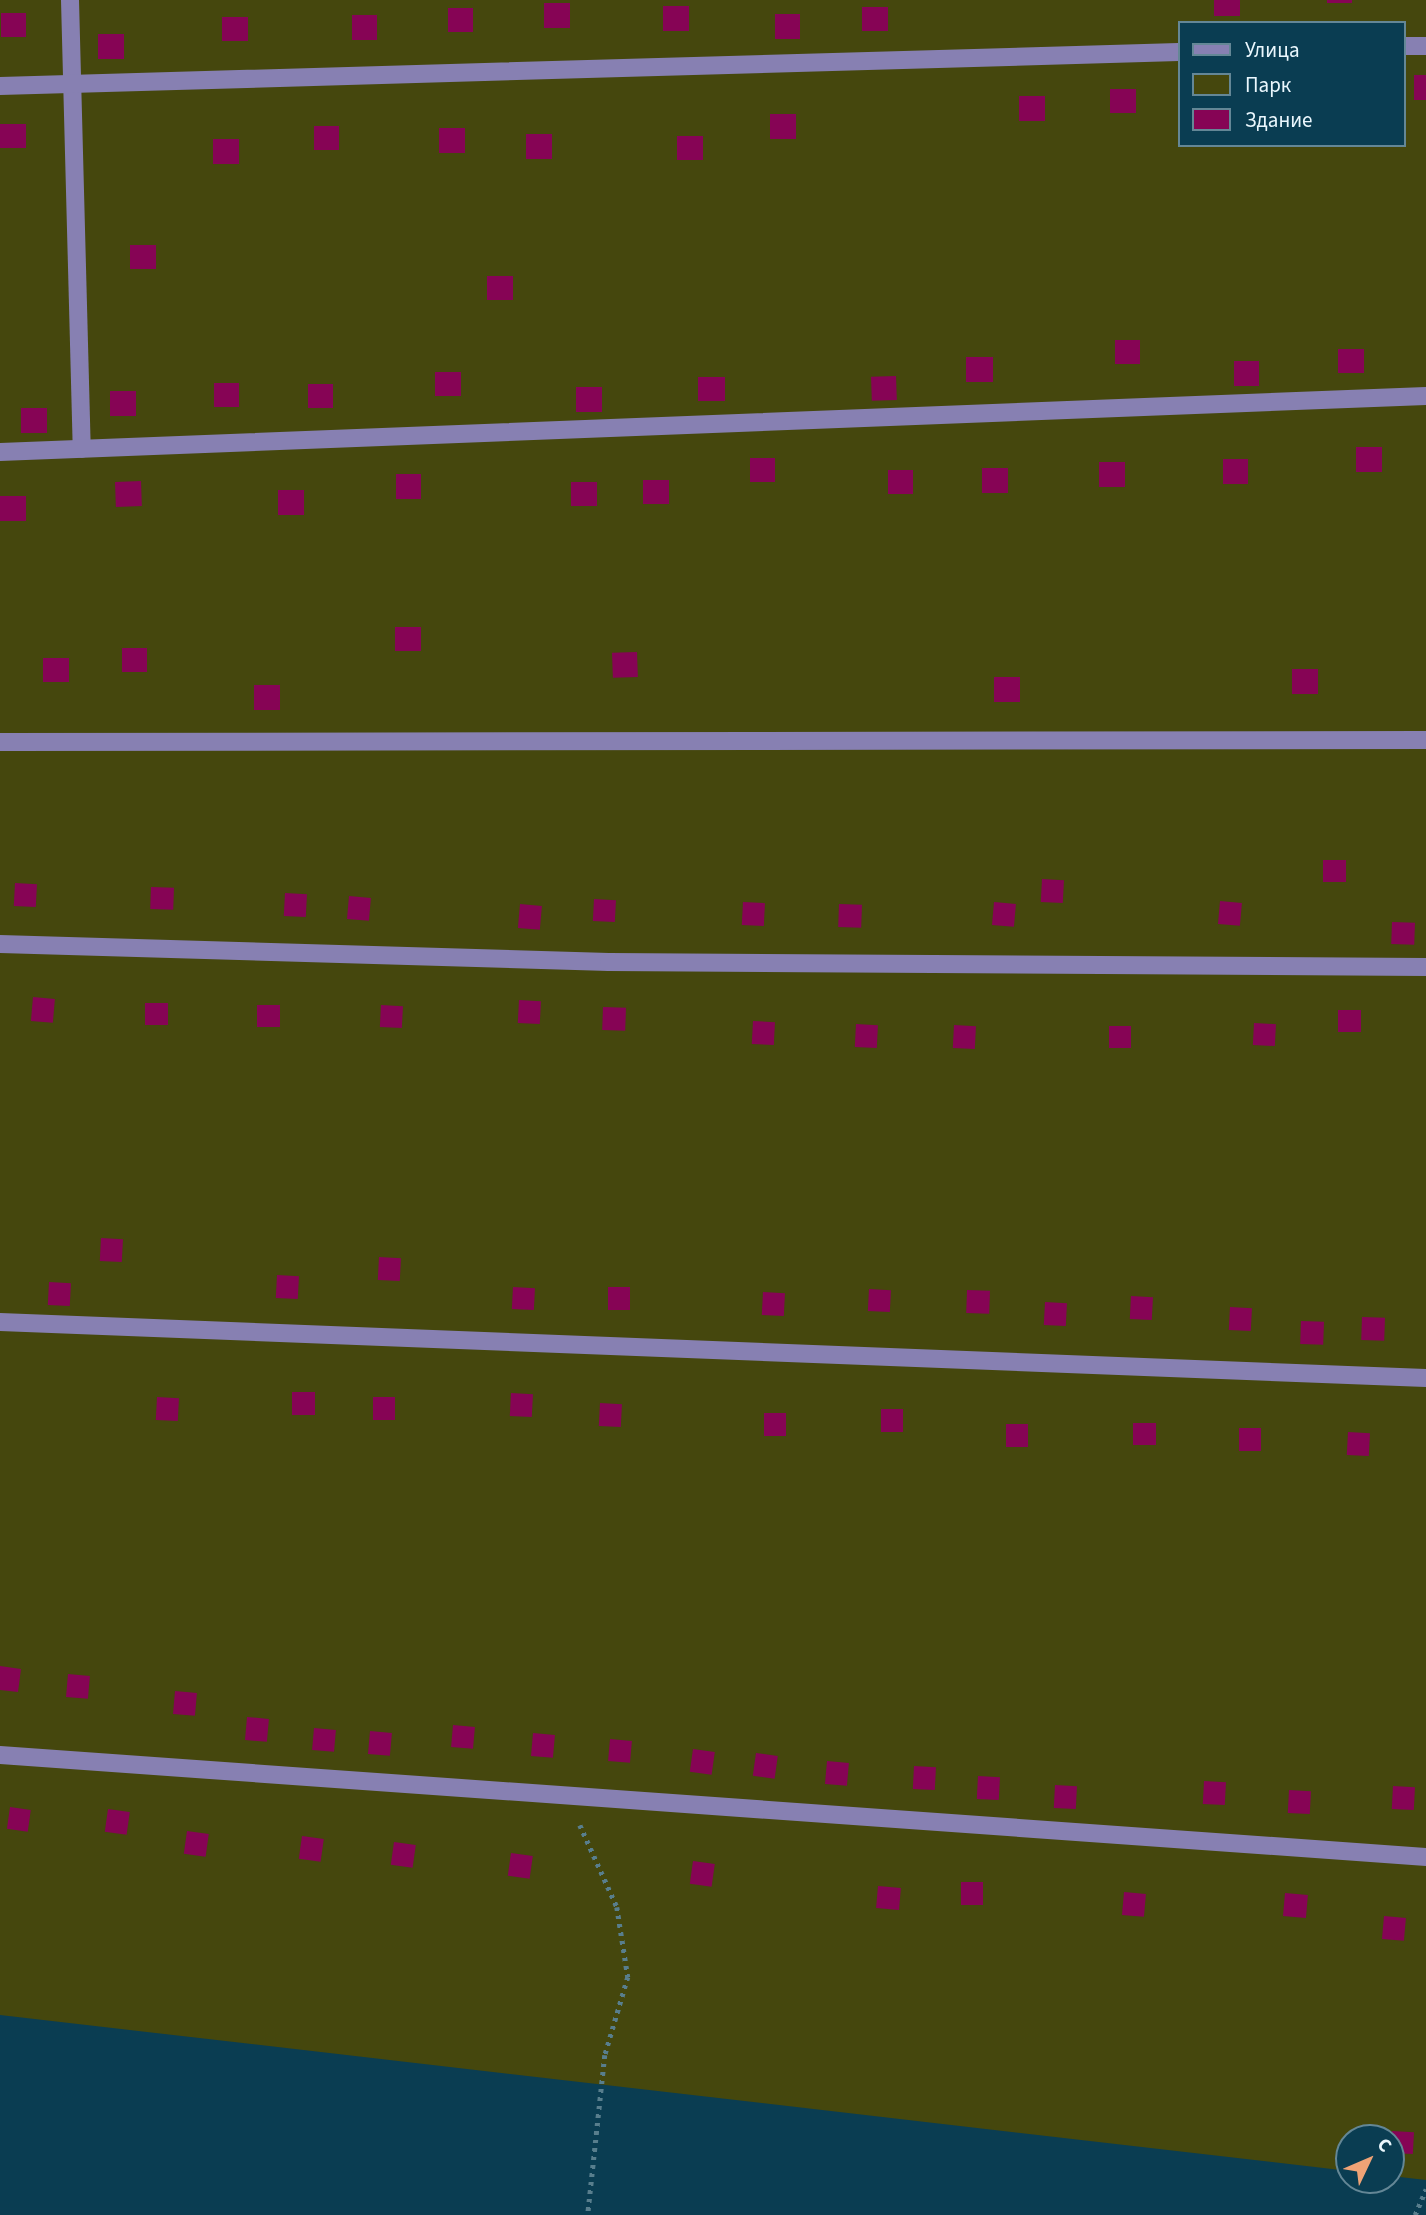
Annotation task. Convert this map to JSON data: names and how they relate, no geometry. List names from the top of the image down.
{
  "legend": ["Улица", "Парк", "Здание"],
  "north": "top right"
}
